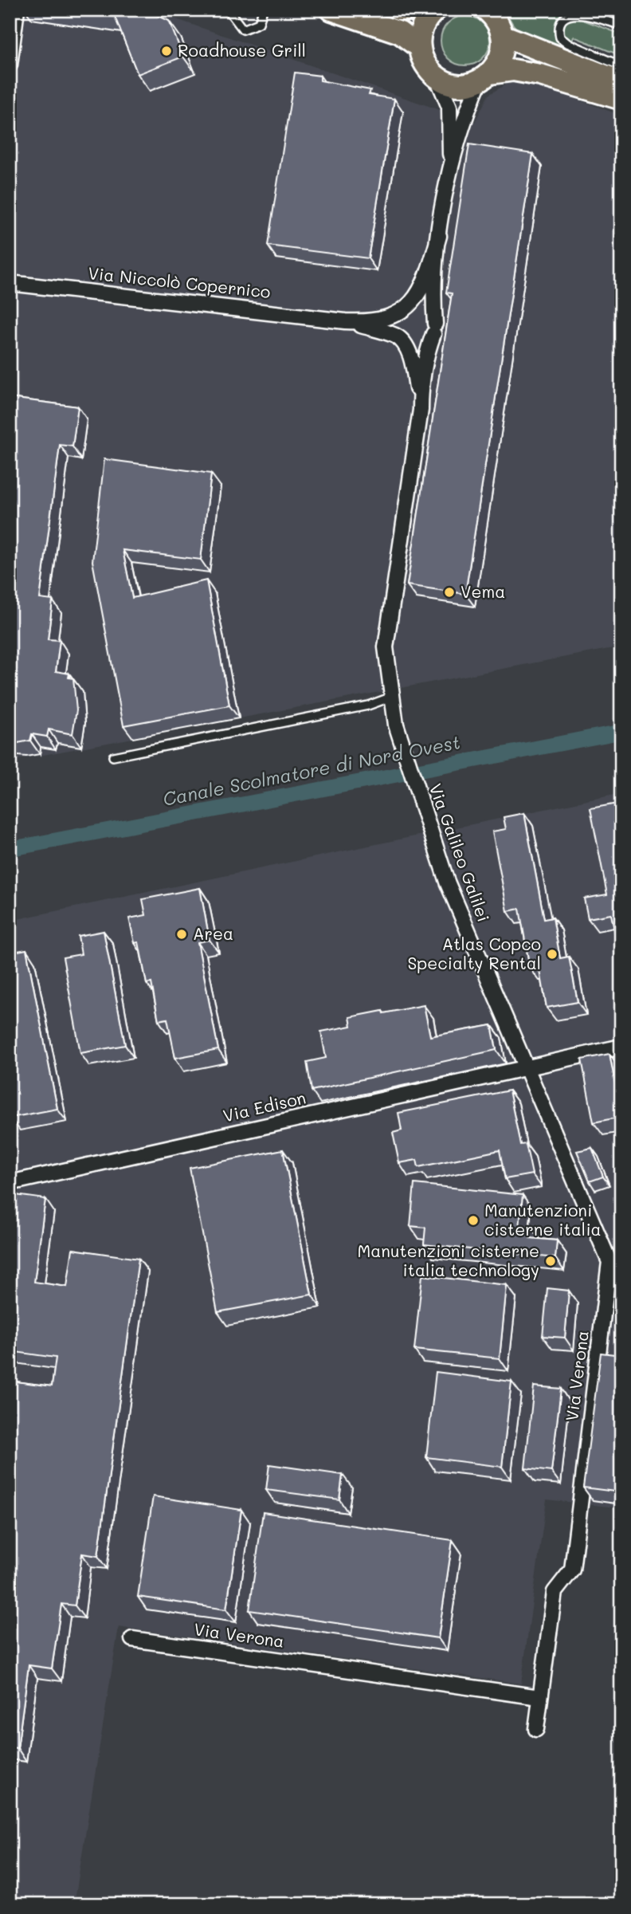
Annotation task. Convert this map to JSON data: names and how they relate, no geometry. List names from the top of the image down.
{
  "streets": {
    "street": [
      "Via Niccolò Copernico",
      "Via Galileo Galilei",
      "Via Edison",
      "Via Verona"
    ]
  },
  "crossings": [
    ["Via Niccolò Copernico", "Via Galileo Galilei"],
    ["Via Galileo Galilei", "Via Edison"],
    ["Via Galileo Galilei", "Via Verona"],
    ["Via Edison", "Via Verona"]
  ],
  "water": ["Canale Scolmatore di Nord Ovest"],
  "places": [
    "Roadhouse Grill",
    "Vema",
    "Area",
    "Atlas Copco Specialty Rental",
    "Manutenzioni cisterne italia",
    "Manutenzioni cisterne italia technology"
  ]
}
